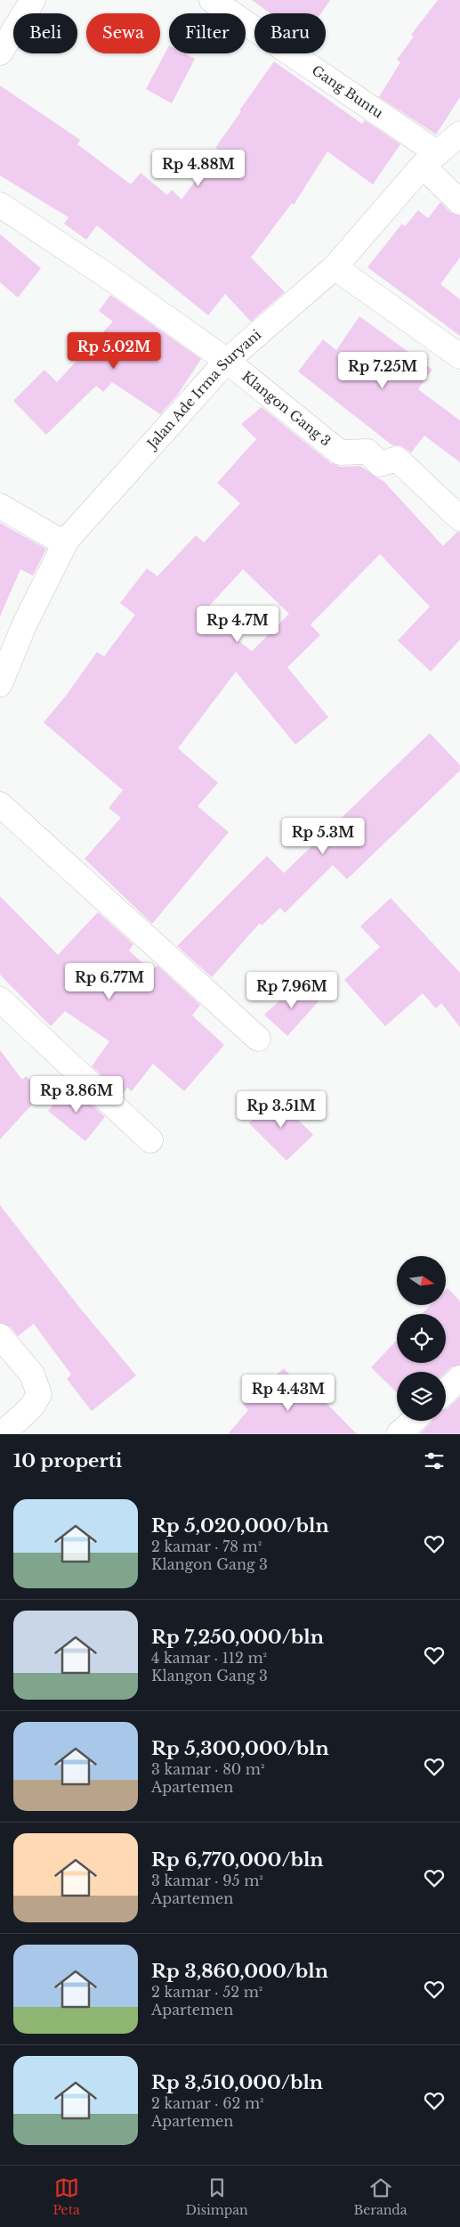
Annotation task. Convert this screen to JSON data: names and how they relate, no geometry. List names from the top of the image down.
{
  "streets": {
    "street": ["Gang Buntu", "Jalan Ade Irma Suryani", "Klangon Gang 3"]
  },
  "crossings": [
    ["Gang Buntu", "Jalan Ade Irma Suryani"],
    ["Jalan Ade Irma Suryani", "Klangon Gang 3"]
  ],
  "north": "right",
  "page": {
    "chip": [
      "Beli",
      "Sewa",
      "Filter",
      "Baru"
    ],
    "price": [
      "Rp 4.88M",
      "Rp 5.02M",
      "Rp 7.25M",
      "Rp 4.7M",
      "Rp 5.3M",
      "Rp 6.77M",
      "Rp 7.96M",
      "Rp 3.86M",
      "Rp 3.51M",
      "Rp 4.43M"
    ],
    "heading": "10 properti",
    "list": [
      {
        "name": "Rp 5,020,000/bln",
        "note": "2 kamar · 78 m² · Klangon Gang 3"
      },
      {
        "name": "Rp 7,250,000/bln",
        "note": "4 kamar · 112 m² · Klangon Gang 3"
      },
      {
        "name": "Rp 5,300,000/bln",
        "note": "3 kamar · 80 m² · Apartemen"
      },
      {
        "name": "Rp 6,770,000/bln",
        "note": "3 kamar · 95 m² · Apartemen"
      },
      {
        "name": "Rp 3,860,000/bln",
        "note": "2 kamar · 52 m² · Apartemen"
      },
      {
        "name": "Rp 3,510,000/bln",
        "note": "2 kamar · 62 m² · Apartemen"
      }
    ],
    "tabs": ["Peta", "Disimpan", "Beranda"]
  }
}
